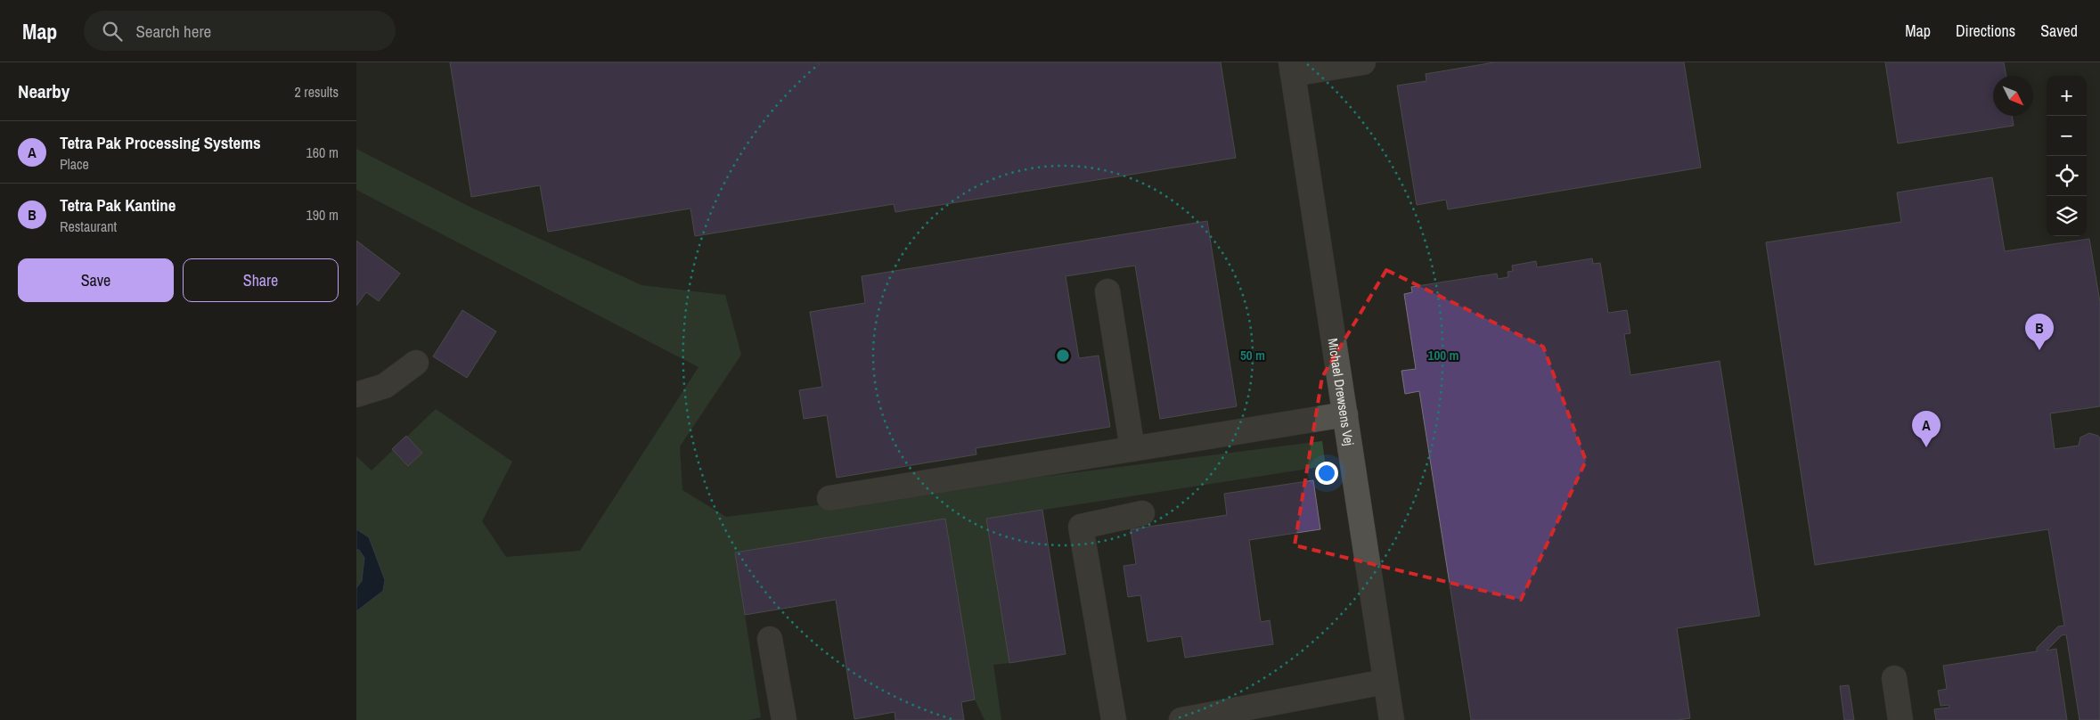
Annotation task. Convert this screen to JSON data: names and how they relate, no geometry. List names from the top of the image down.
{
  "streets": {
    "street": ["Michael Drewsens Vej"]
  },
  "north": "bottom right",
  "page": {
    "header": "Map",
    "search": "Search here",
    "nav": ["Map", "Directions", "Saved"],
    "heading": ["Nearby", "2 results"],
    "map_buttons": ["+", "−"],
    "list": [
      {
        "mark": "A",
        "name": "Tetra Pak Processing Systems",
        "note": "Place",
        "value": "160 m"
      },
      {
        "mark": "B",
        "name": "Tetra Pak Kantine",
        "note": "Restaurant",
        "value": "190 m"
      }
    ],
    "buttons": ["Save", "Share"],
    "pins": ["B", "A"]
  },
  "rings": ["50 m", "100 m"]
}
